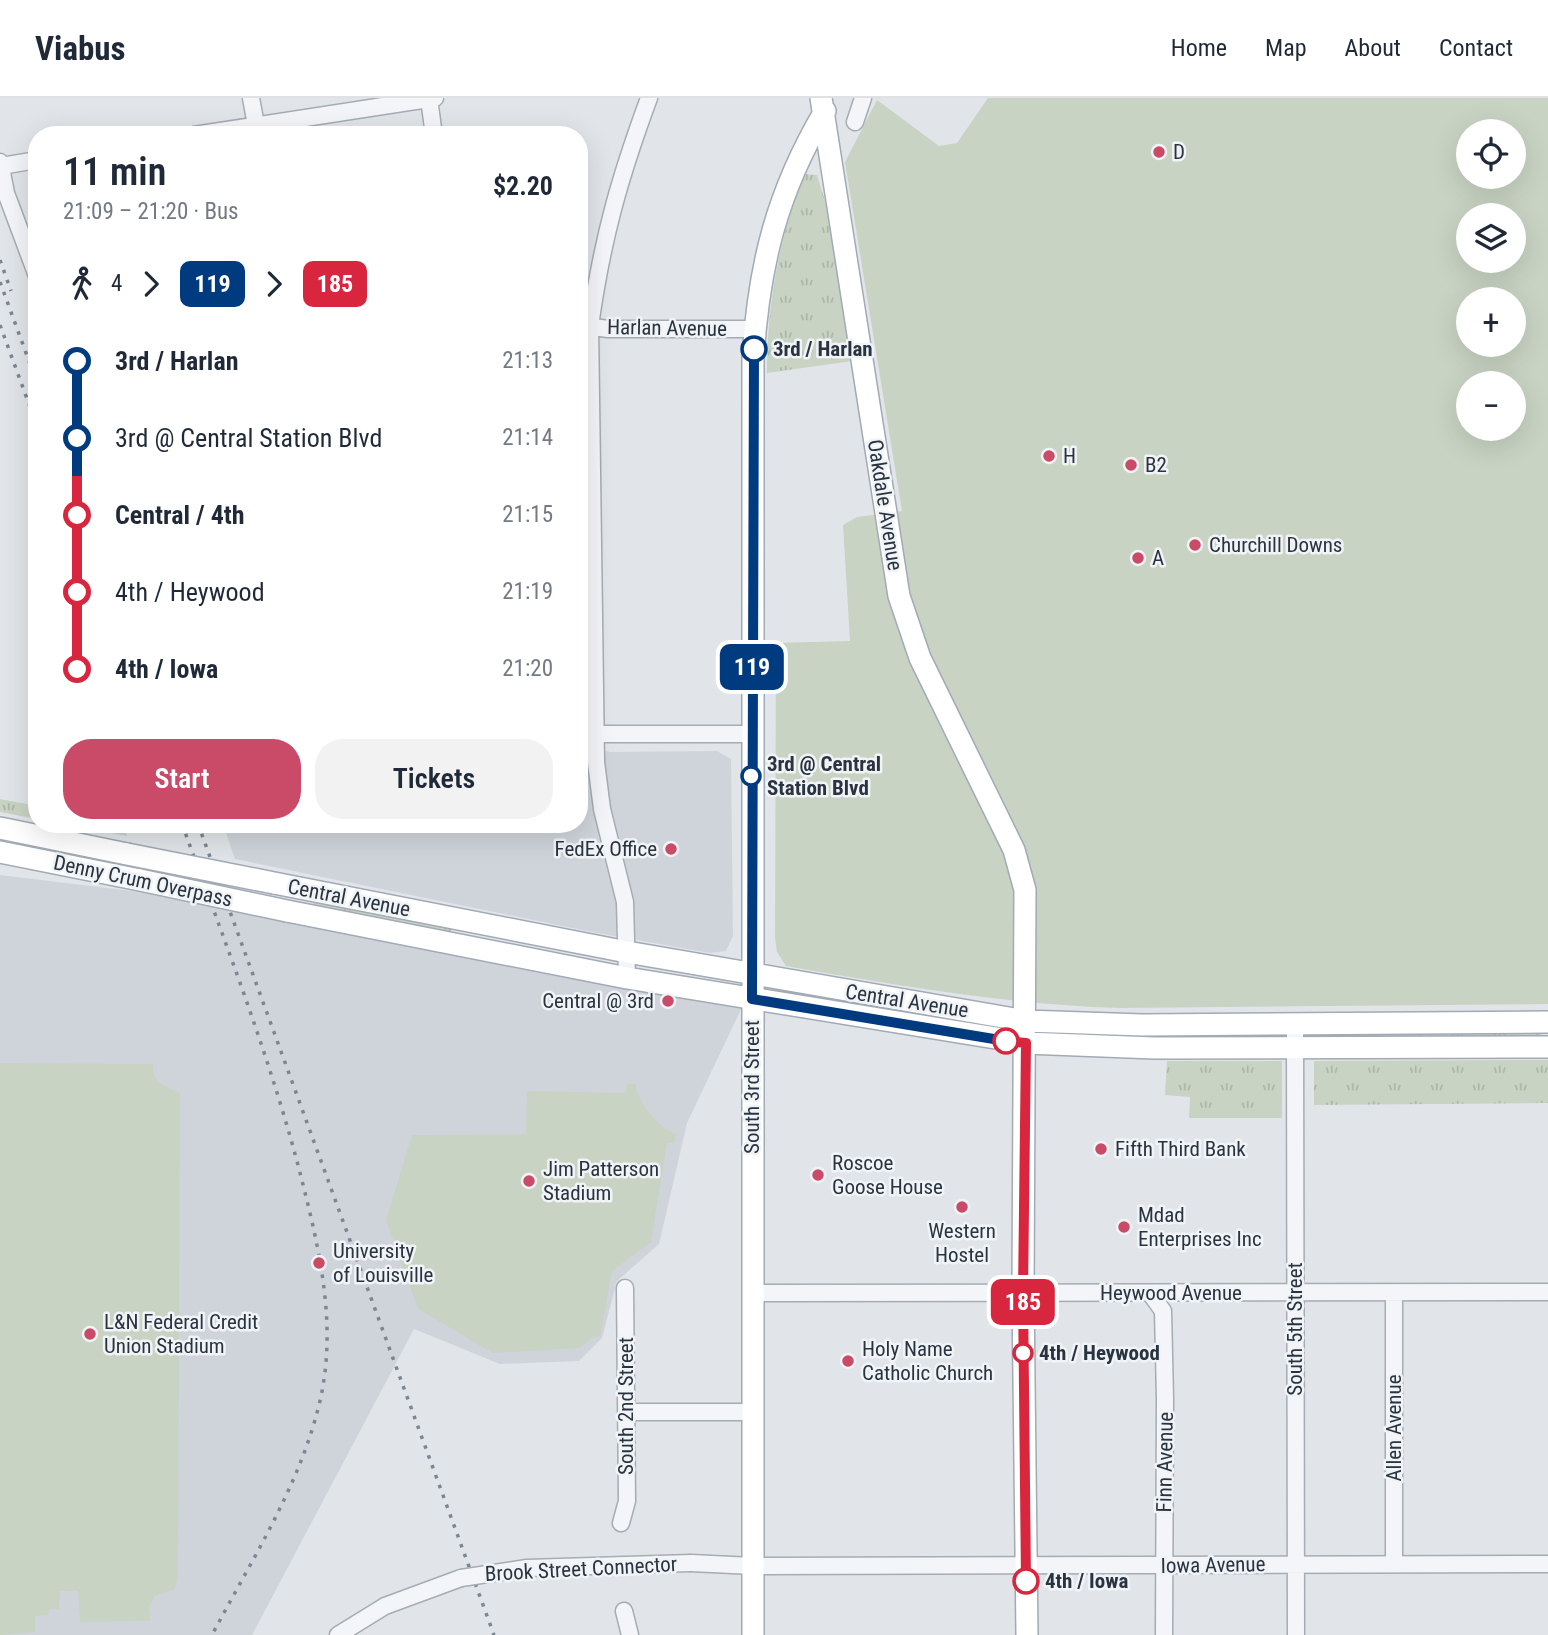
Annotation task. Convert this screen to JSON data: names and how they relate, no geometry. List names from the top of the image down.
{
  "streets": {
    "main road": [
      "Oakdale Avenue",
      "Denny Crum Overpass",
      "Central Avenue",
      "South 3rd Street"
    ],
    "street": [
      "Harlan Avenue",
      "Heywood Avenue",
      "South 5th Street",
      "South 2nd Street",
      "Allen Avenue",
      "Finn Avenue",
      "Iowa Avenue",
      "Brook Street Connector"
    ]
  },
  "crossings": [
    ["Harlan Avenue", "South 3rd Street"],
    ["Oakdale Avenue", "Central Avenue"],
    ["Oakdale Avenue", "South 3rd Street"],
    ["Denny Crum Overpass", "Central Avenue"],
    ["Central Avenue", "South 3rd Street"],
    ["Central Avenue", "South 5th Street"],
    ["South 3rd Street", "Heywood Avenue"],
    ["South 3rd Street", "Iowa Avenue"],
    ["South 3rd Street", "Brook Street Connector"],
    ["Heywood Avenue", "South 5th Street"],
    ["Heywood Avenue", "Allen Avenue"],
    ["Heywood Avenue", "Finn Avenue"],
    ["South 5th Street", "Iowa Avenue"],
    ["Allen Avenue", "Iowa Avenue"],
    ["Finn Avenue", "Iowa Avenue"],
    ["Iowa Avenue", "Brook Street Connector"]
  ],
  "places": [
    "D",
    "3rd / Harlan",
    "H",
    "B2",
    "Churchill Downs",
    "A",
    "3rd @ Central Station Blvd",
    "FedEx Office",
    "Central @ 3rd",
    "Fifth Third Bank",
    "Roscoe Goose House",
    "Jim Patterson Stadium",
    "Western Hostel",
    "Mdad Enterprises Inc",
    "University of Louisville",
    "L&N Federal Credit Union Stadium",
    "4th / Heywood",
    "Holy Name Catholic Church",
    "4th / Iowa"
  ],
  "lines": ["bus line 119", "bus line 185"],
  "page": {
    "header": "Viabus",
    "nav": [
      "Home",
      "Map",
      "About",
      "Contact"
    ],
    "on_map": ["119", "185"],
    "map_buttons": ["+", "−"],
    "heading": ["11 min", "21:09 – 21:20 · Bus", "$2.20"],
    "legs": ["4", "119", "185"],
    "list": [
      {
        "name": "3rd / Harlan",
        "value": "21:13"
      },
      {
        "name": "3rd @ Central Station Blvd",
        "value": "21:14"
      },
      {
        "name": "Central / 4th",
        "value": "21:15"
      },
      {
        "name": "4th / Heywood",
        "value": "21:19"
      },
      {
        "name": "4th / Iowa",
        "value": "21:20"
      }
    ],
    "buttons": ["Start", "Tickets"]
  }
}
